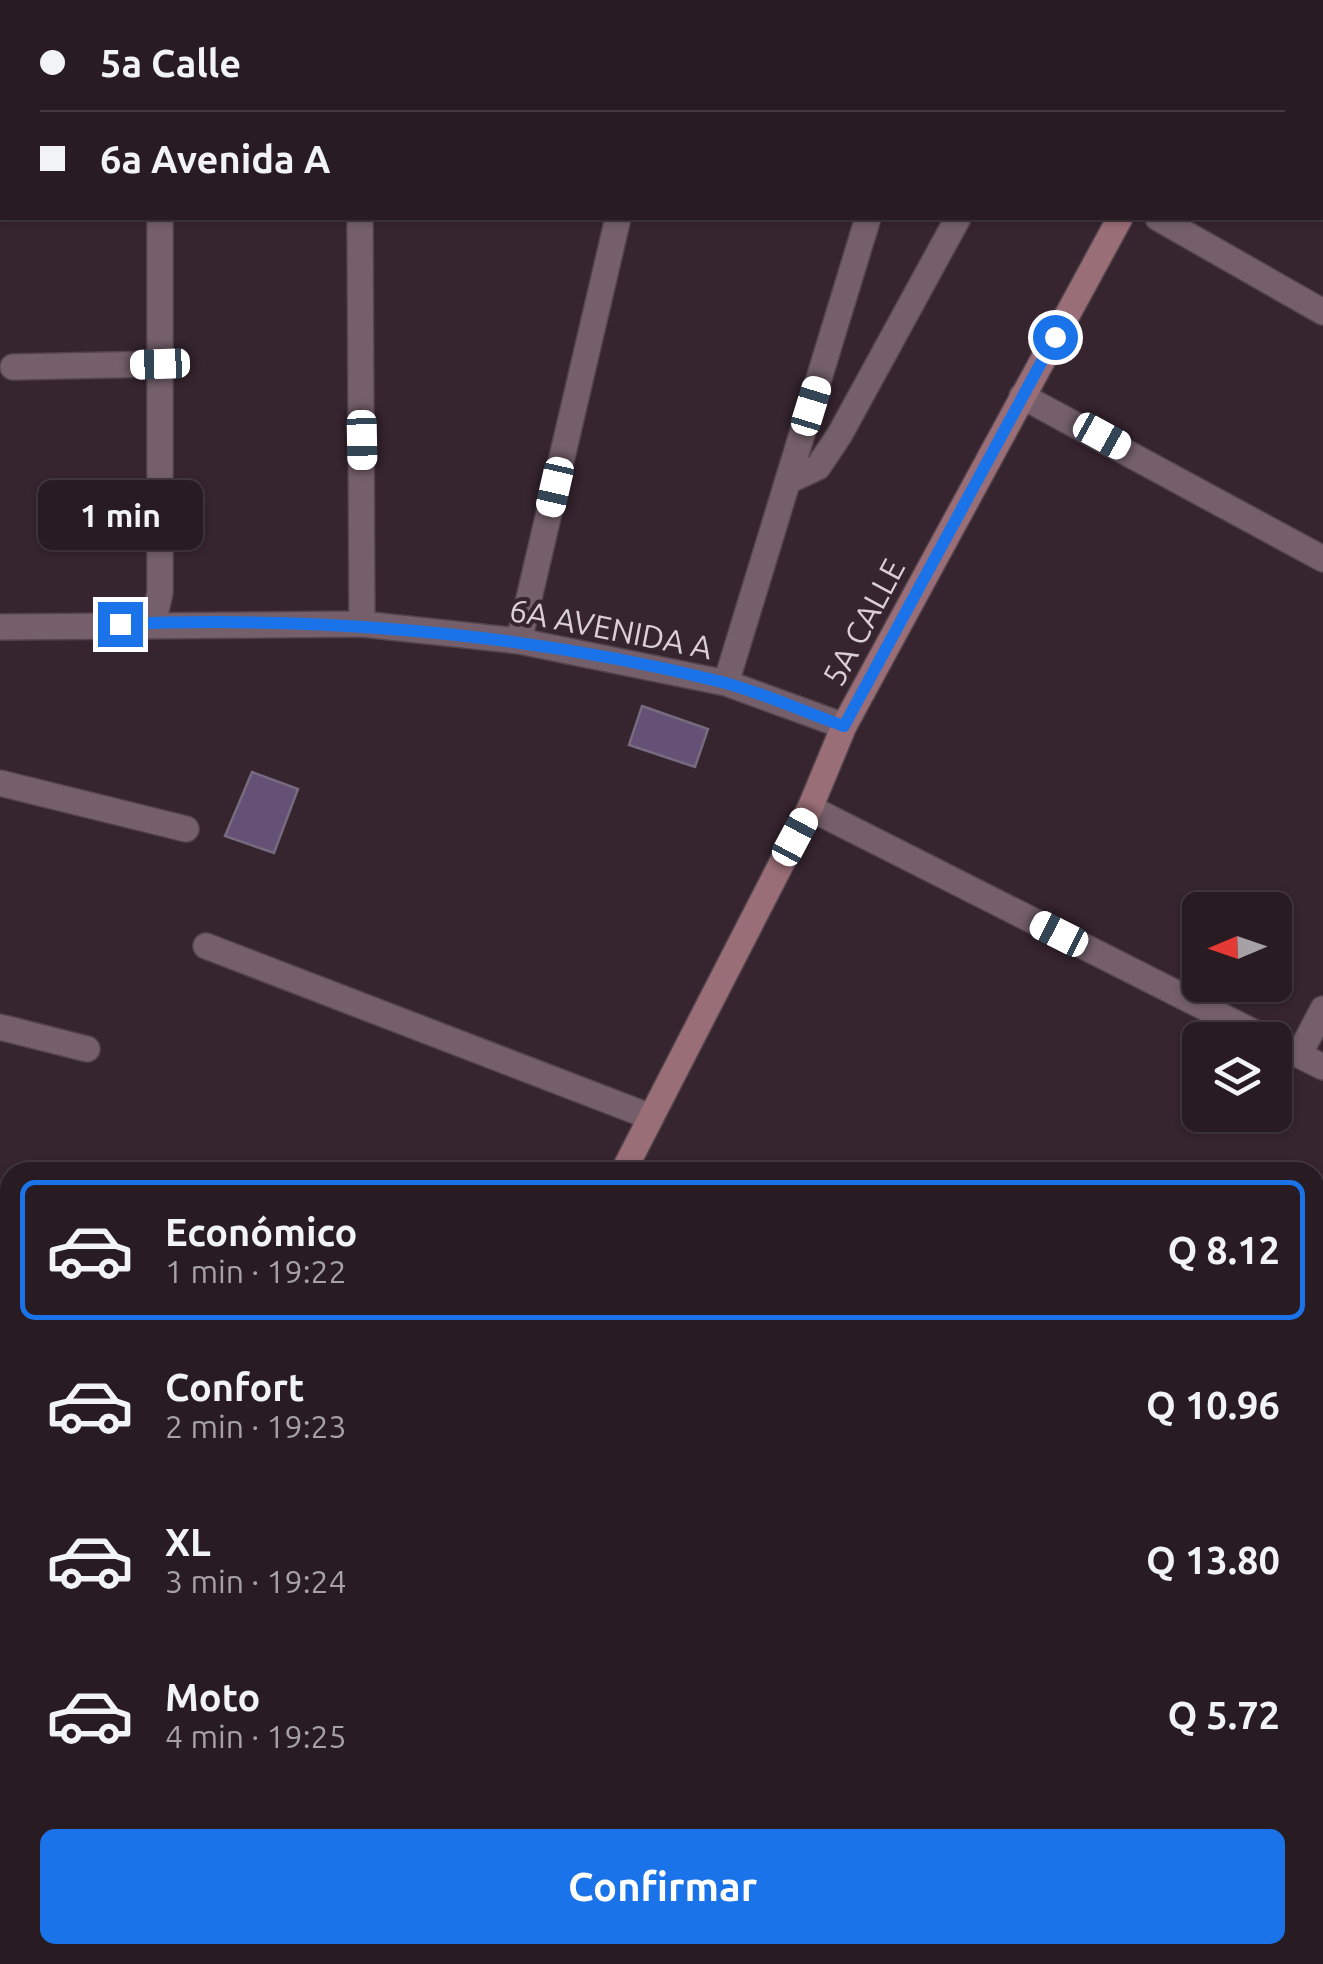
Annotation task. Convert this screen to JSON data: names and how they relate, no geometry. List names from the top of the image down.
{
  "streets": {
    "street": ["5A CALLE", "6A AVENIDA A"]
  },
  "crossings": [
    ["5A CALLE", "6A AVENIDA A"]
  ],
  "north": "left",
  "page": {
    "banner": ["5a Calle", "6a Avenida A"],
    "bubble": "1 min",
    "list": [
      {
        "name": "Económico",
        "note": "1 min · 19:22",
        "value": "Q 8.12"
      },
      {
        "name": "Confort",
        "note": "2 min · 19:23",
        "value": "Q 10.96"
      },
      {
        "name": "XL",
        "note": "3 min · 19:24",
        "value": "Q 13.80"
      },
      {
        "name": "Moto",
        "note": "4 min · 19:25",
        "value": "Q 5.72"
      }
    ],
    "buttons": "Confirmar"
  }
}
